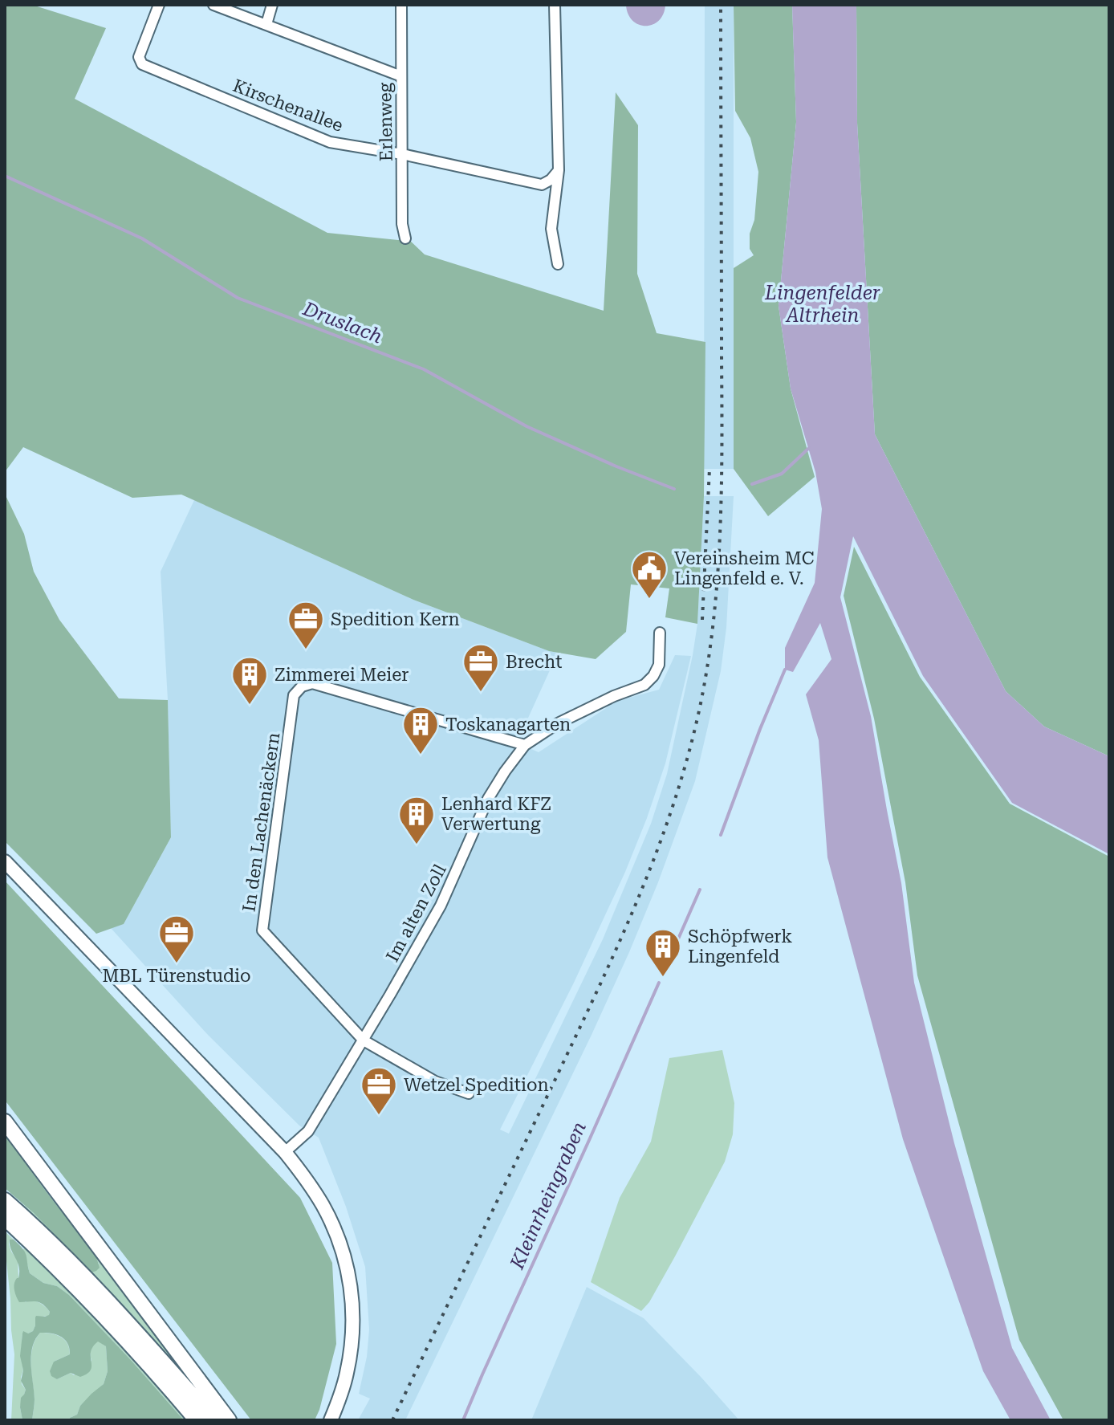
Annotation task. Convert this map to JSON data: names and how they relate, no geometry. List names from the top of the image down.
{
  "streets": {
    "street": [
      "Kirschenallee",
      "Erlenweg",
      "In den Lachenäckern",
      "Im alten Zoll"
    ]
  },
  "crossings": [
    ["Kirschenallee", "Erlenweg"],
    ["In den Lachenäckern", "Im alten Zoll"]
  ],
  "water": ["Lingenfelder Altrhein", "Druslach", "Kleinrheingraben"],
  "places": {
    "public building": ["Vereinsheim MC Lingenfeld e. V."],
    "office": [
      "Spedition Kern",
      "Brecht",
      "MBL Türenstudio",
      "Wetzel Spedition"
    ],
    "building": [
      "Zimmerei Meier",
      "Toskanagarten",
      "Lenhard KFZ Verwertung",
      "Schöpfwerk Lingenfeld"
    ]
  }
}
